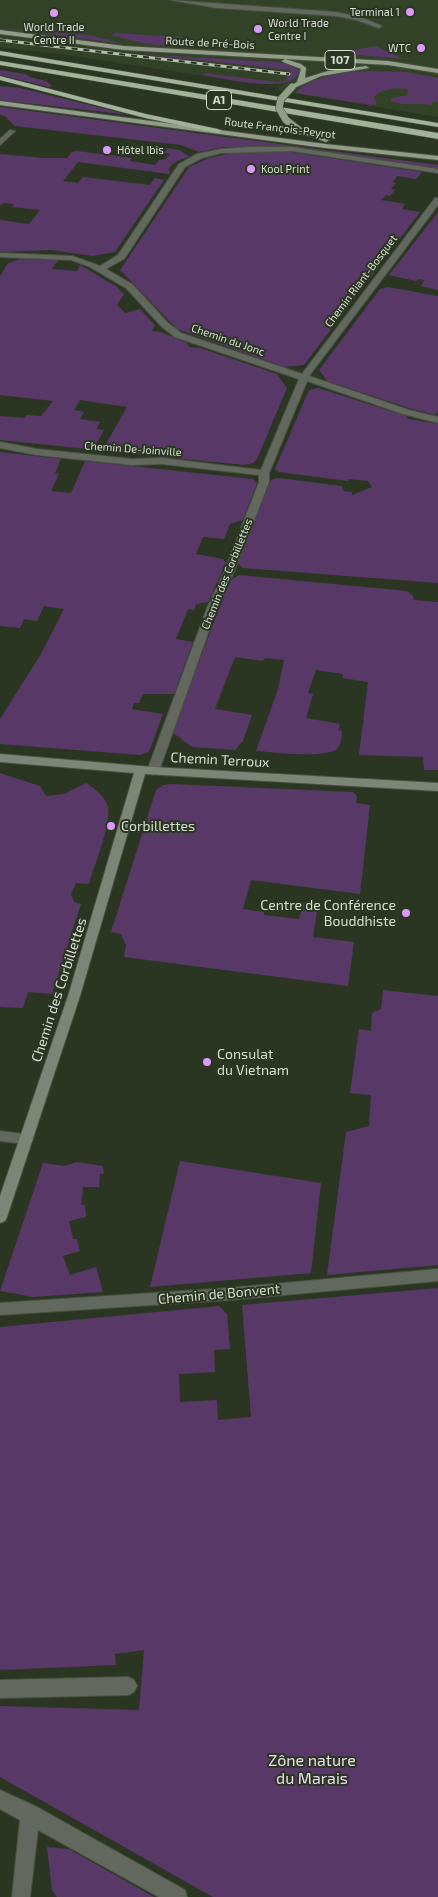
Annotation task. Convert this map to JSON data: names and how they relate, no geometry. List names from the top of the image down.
{
  "streets": {
    "highway": ["A1"],
    "main road": ["Route de Pré-Bois", "107", "Route François-Peyrot"],
    "street": [
      "Chemin Riant-Bosquet",
      "Chemin du Jonc",
      "Chemin De-Joinville",
      "Chemin des Corbillettes",
      "Chemin Terroux",
      "Chemin de Bonvent"
    ]
  },
  "crossings": [
    ["Chemin Riant-Bosquet", "Chemin du Jonc"],
    ["Chemin Riant-Bosquet", "Chemin des Corbillettes"],
    ["Chemin du Jonc", "Chemin des Corbillettes"],
    ["Chemin De-Joinville", "Chemin des Corbillettes"],
    ["Chemin des Corbillettes", "Chemin Terroux"]
  ],
  "parks": ["Zône nature du Marais"],
  "places": [
    "Terminal 1",
    "World Trade Centre II",
    "World Trade Centre I",
    "WTC",
    "Hôtel Ibis",
    "Kool Print",
    "Corbillettes",
    "Centre de Conférence Bouddhiste",
    "Consulat du Vietnam"
  ]
}
